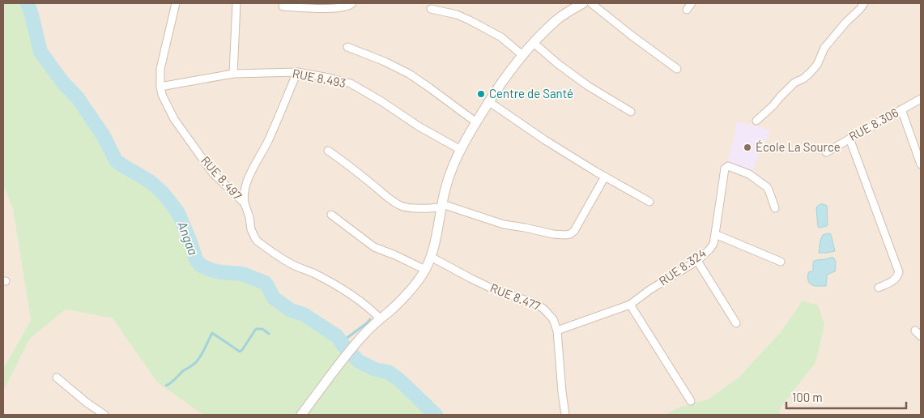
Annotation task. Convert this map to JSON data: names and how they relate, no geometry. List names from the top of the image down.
{
  "streets": {
    "street": [
      "RUE 8.493",
      "RUE 8.306",
      "RUE 8.497",
      "RUE 8.324",
      "RUE 8.477"
    ]
  },
  "crossings": [
    ["RUE 8.493", "RUE 8.497"],
    ["RUE 8.324", "RUE 8.477"]
  ],
  "water": ["Angaa"],
  "places": ["Centre de Santé", "École La Source"],
  "scale_bar": "100 m"
}
